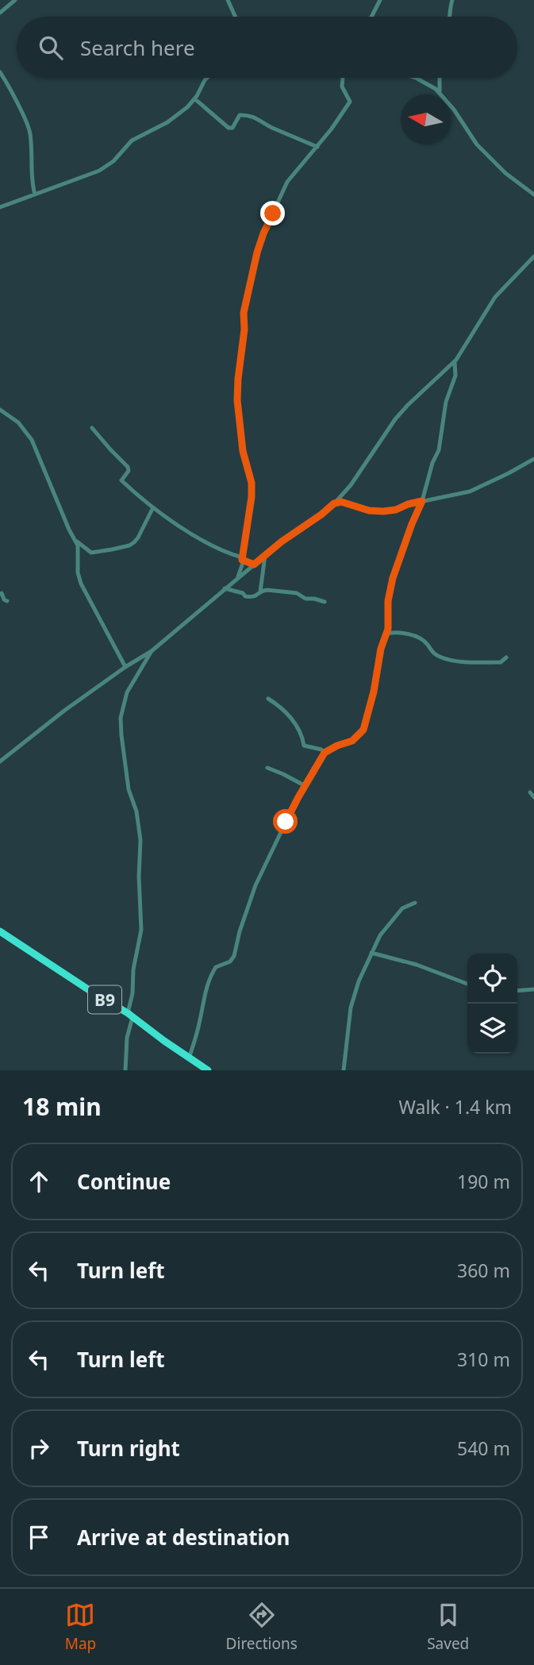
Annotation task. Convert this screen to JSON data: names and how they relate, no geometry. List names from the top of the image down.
{
  "streets": {
    "highway": ["B9"]
  },
  "north": "left",
  "page": {
    "search": "Search here",
    "heading": ["18 min", "Walk · 1.4 km"],
    "list": [
      ["Continue", "190 m"],
      ["Turn left", "360 m"],
      ["Turn left", "310 m"],
      ["Turn right", "540 m"],
      "Arrive at destination"
    ],
    "nav": ["Map", "Directions", "Saved"]
  }
}
